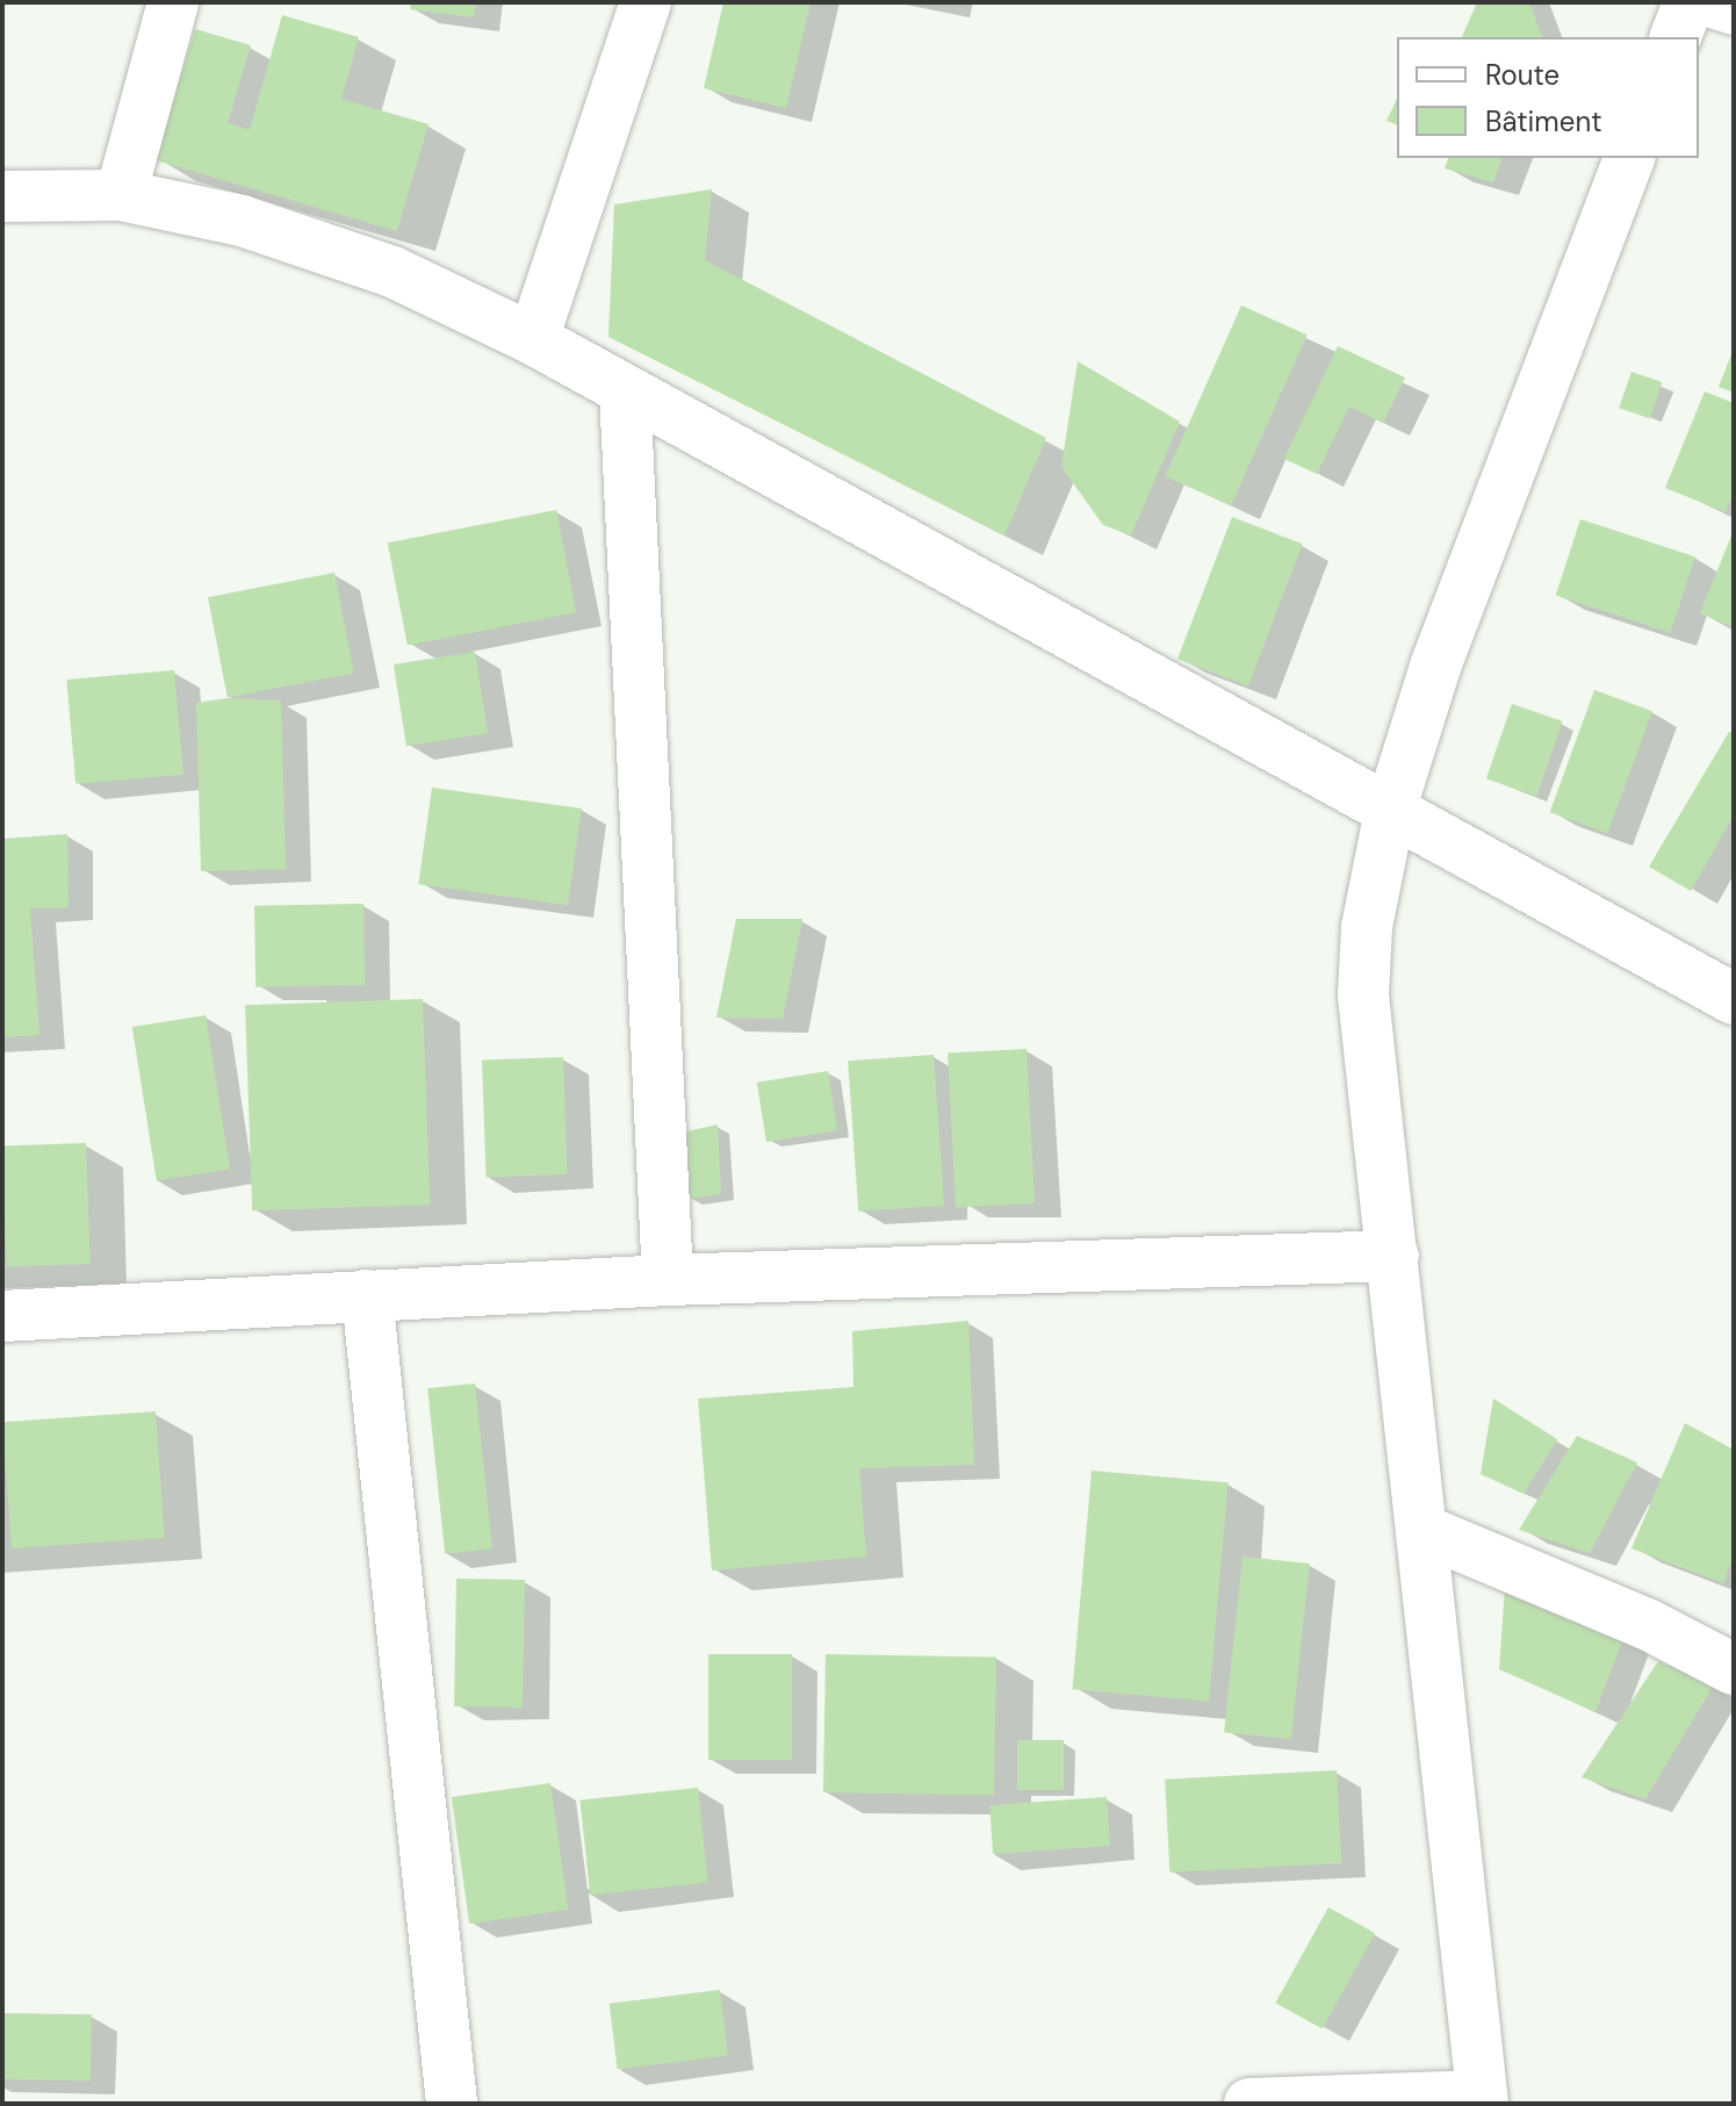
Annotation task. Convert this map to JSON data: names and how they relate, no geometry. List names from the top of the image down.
{
  "legend": ["Route", "Bâtiment"]
}
